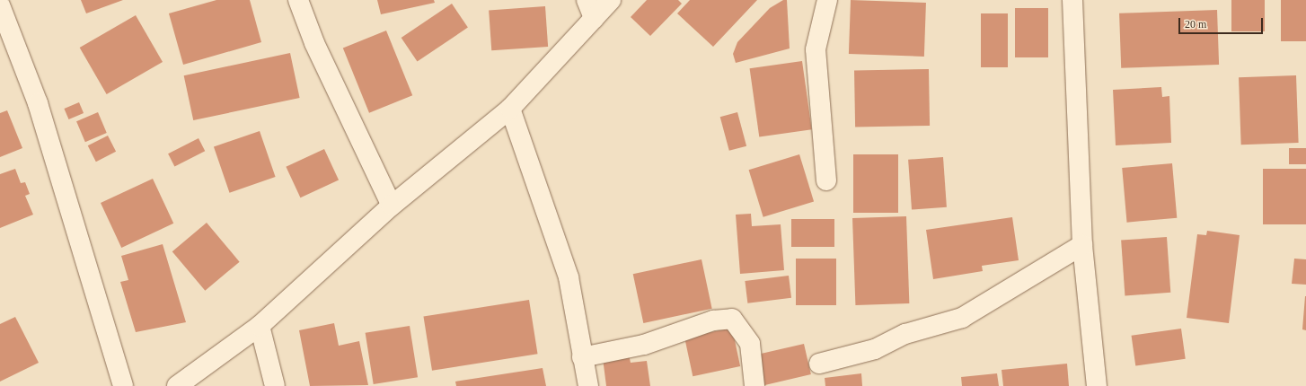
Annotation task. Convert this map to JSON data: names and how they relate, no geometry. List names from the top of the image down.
{
  "scale_bar": "20 m"
}
